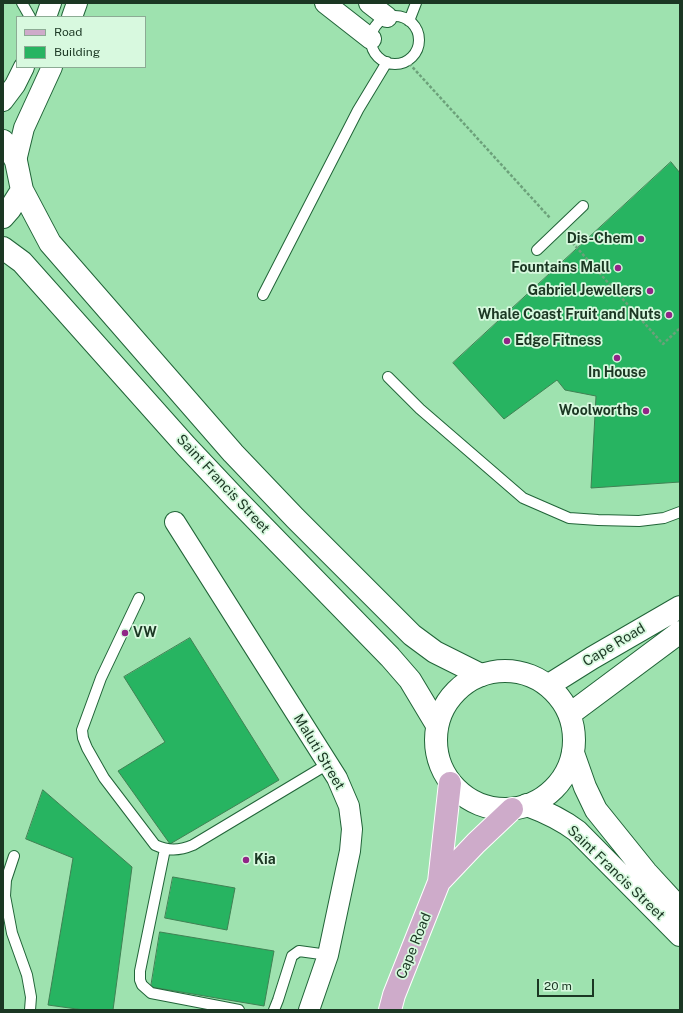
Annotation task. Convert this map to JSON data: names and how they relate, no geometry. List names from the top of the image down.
{
  "streets": {
    "main road": ["Cape Road"],
    "street": ["Saint Francis Street", "Maluti Street"]
  },
  "crossings": [
    ["Saint Francis Street", "Cape Road"]
  ],
  "places": [
    "Dis-Chem",
    "Fountains Mall",
    "Gabriel Jewellers",
    "Whale Coast Fruit and Nuts",
    "Edge Fitness",
    "In House",
    "Woolworths",
    "VW",
    "Kia"
  ],
  "legend": ["Road", "Building"],
  "scale_bar": "20 m"
}
